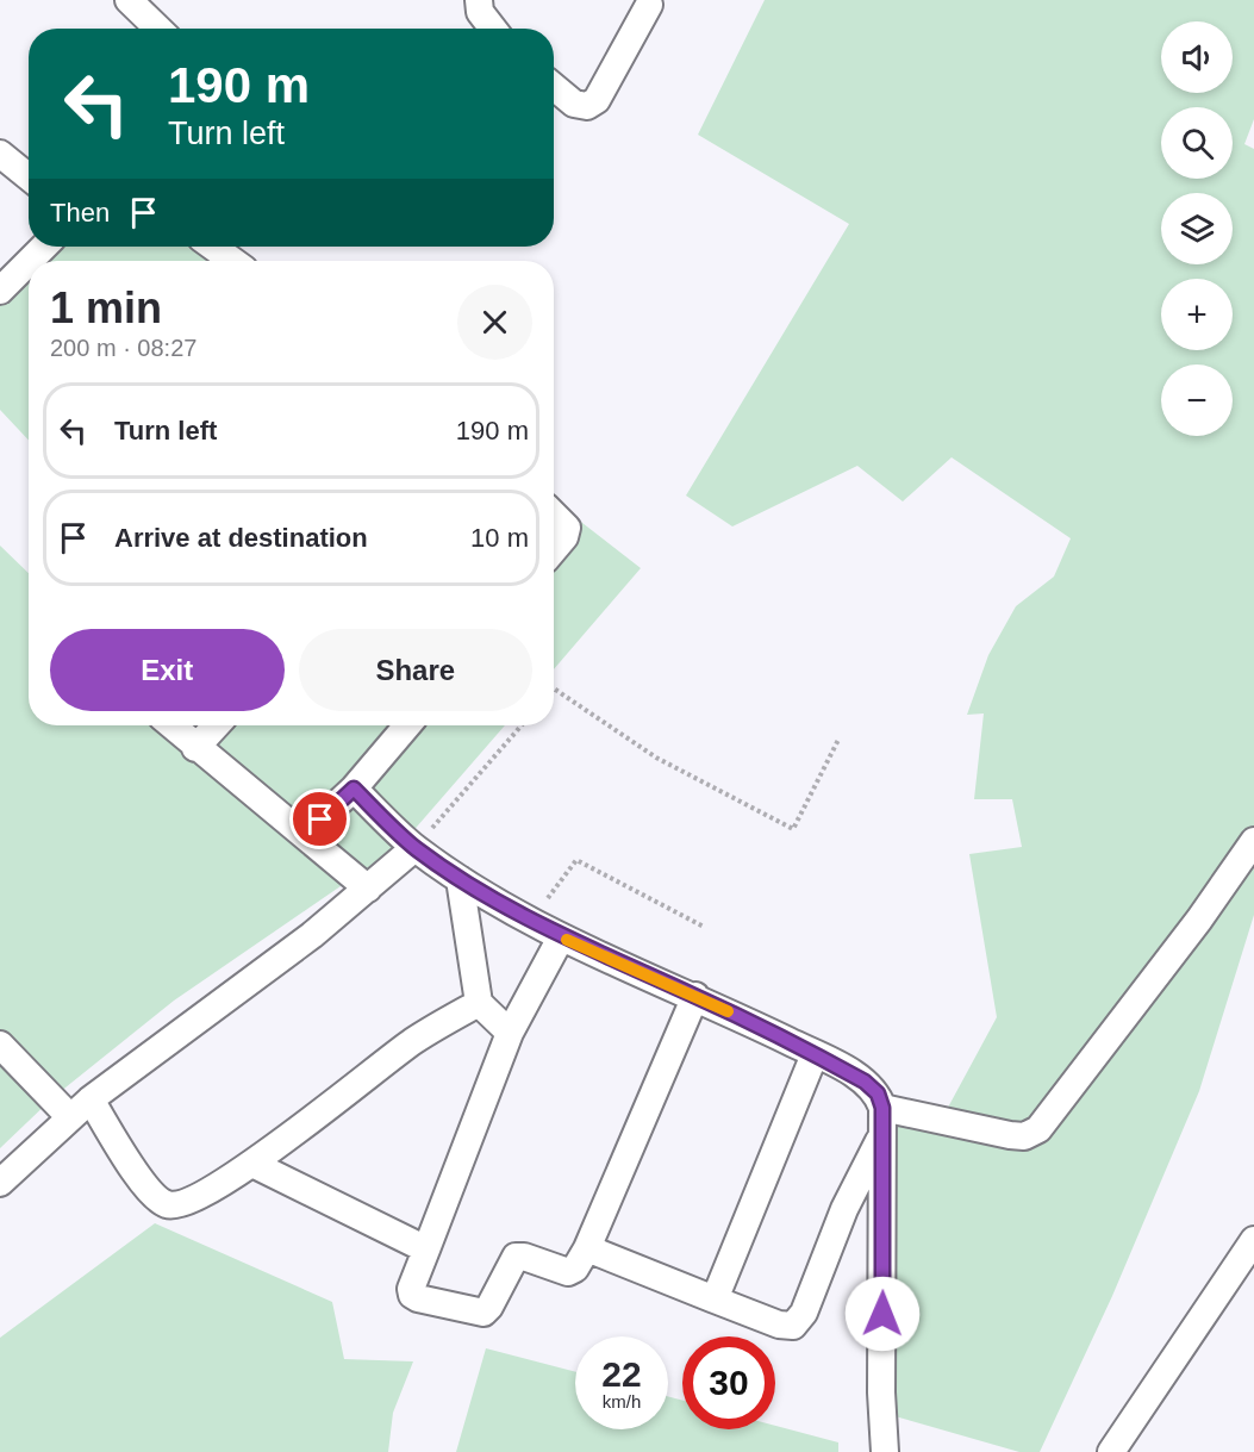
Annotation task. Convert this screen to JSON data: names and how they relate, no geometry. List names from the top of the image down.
{
  "page": {
    "map_buttons": ["+", "−"],
    "turn": ["190 m", "Turn left"],
    "then": "Then",
    "heading": ["1 min", "200 m · 08:27"],
    "list": [
      {
        "name": "Turn left",
        "value": "190 m"
      },
      {
        "name": "Arrive at destination",
        "value": "10 m"
      }
    ],
    "buttons": ["Exit", "Share"],
    "speed": "22 km/h",
    "limit": "30"
  }
}
